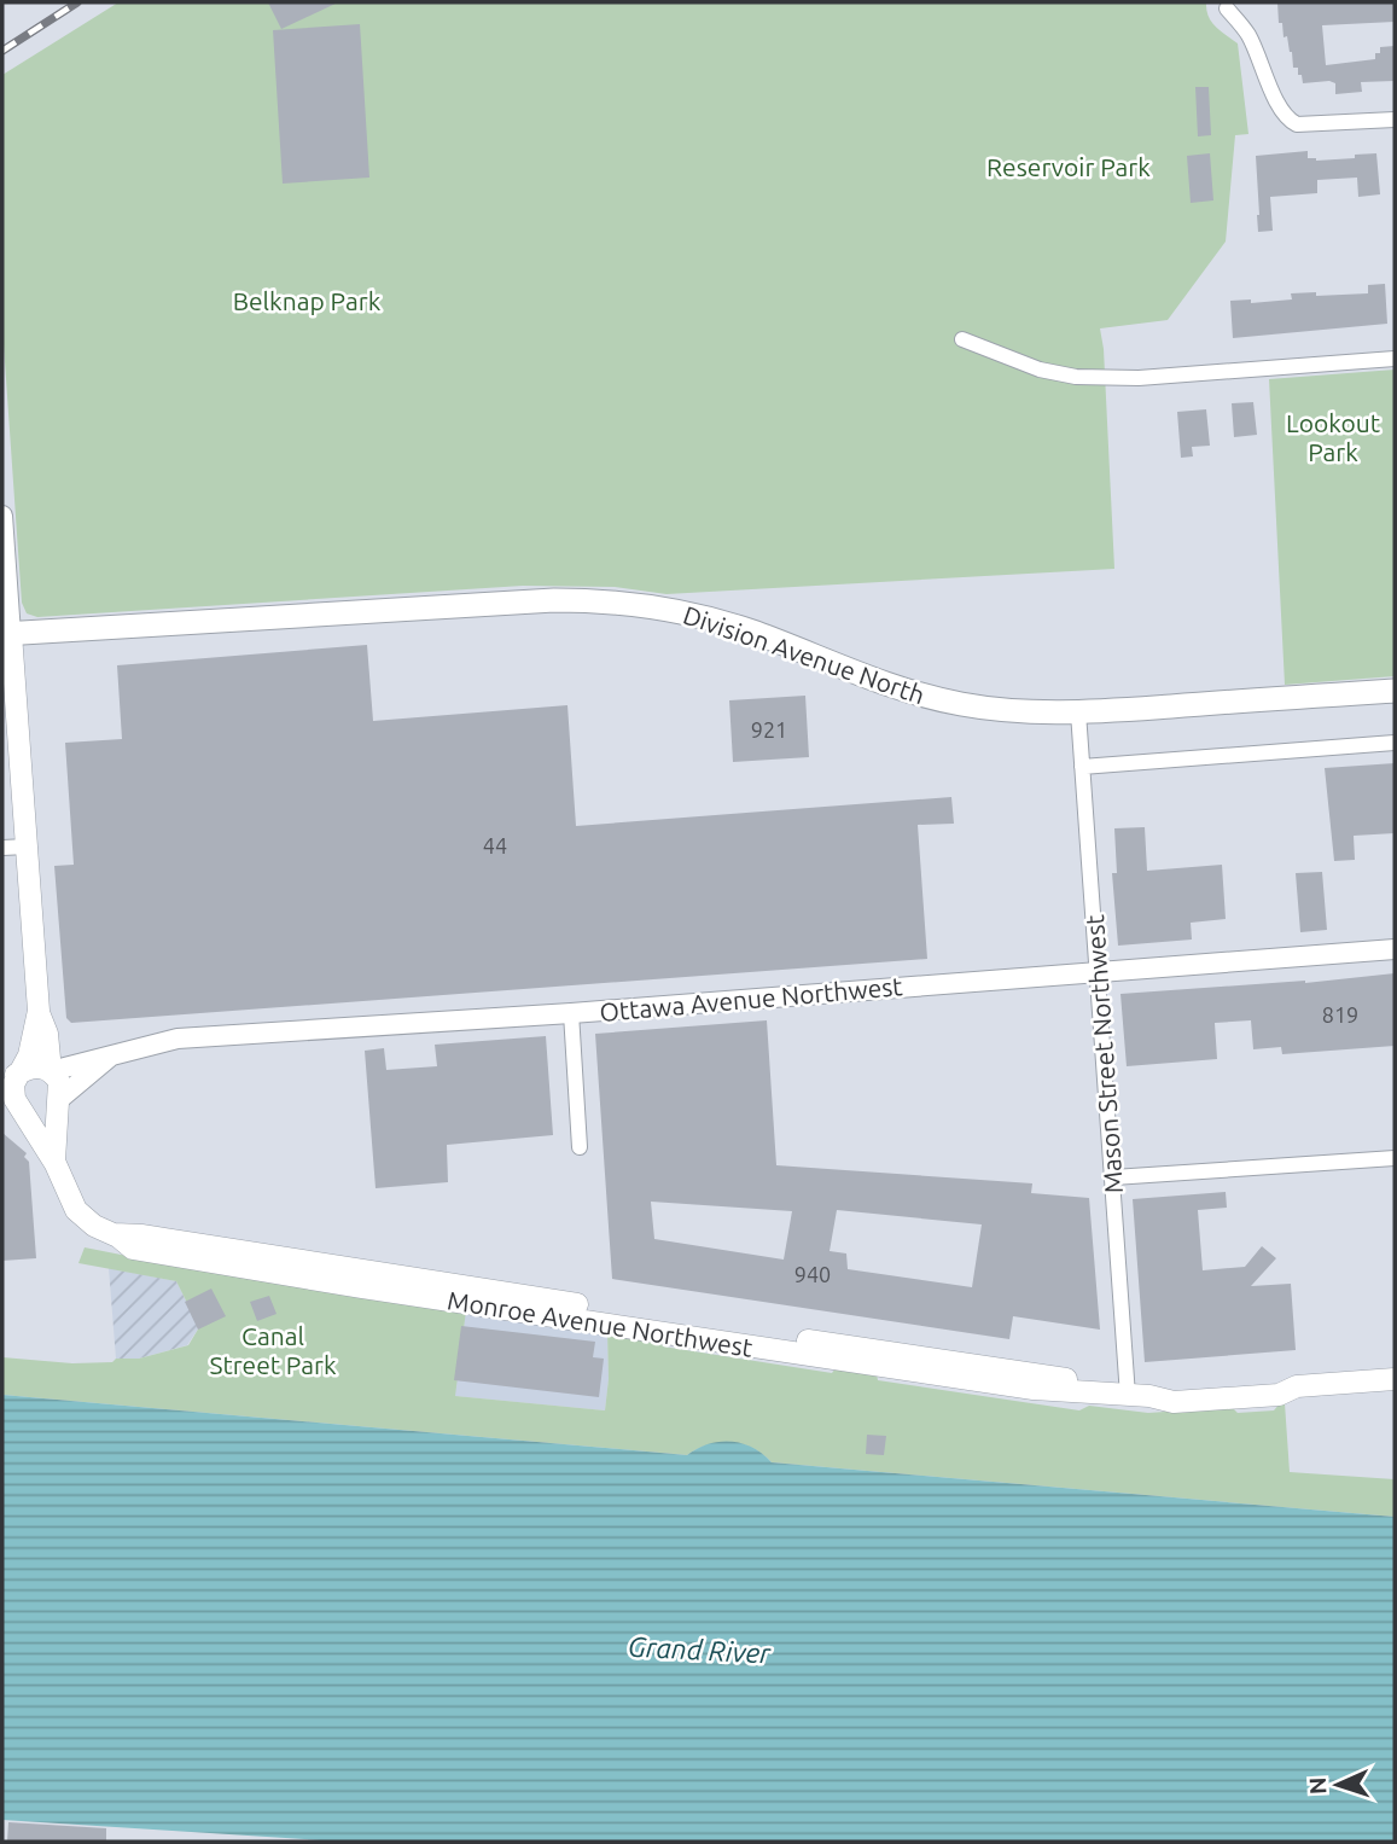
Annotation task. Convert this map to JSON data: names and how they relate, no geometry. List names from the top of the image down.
{
  "streets": {
    "main road": ["Division Avenue North", "Ottawa Avenue Northwest", "Monroe Avenue Northwest"],
    "street": ["Mason Street Northwest"]
  },
  "crossings": [
    ["Division Avenue North", "Mason Street Northwest"],
    ["Ottawa Avenue Northwest", "Mason Street Northwest"],
    ["Ottawa Avenue Northwest", "Monroe Avenue Northwest"],
    ["Mason Street Northwest", "Monroe Avenue Northwest"]
  ],
  "water": ["Grand River"],
  "parks": [
    "Reservoir Park",
    "Belknap Park",
    "Lookout Park",
    "Canal Street Park"
  ],
  "house_numbers": [
    "921",
    "44",
    "819",
    "940"
  ],
  "north": "left"
}
